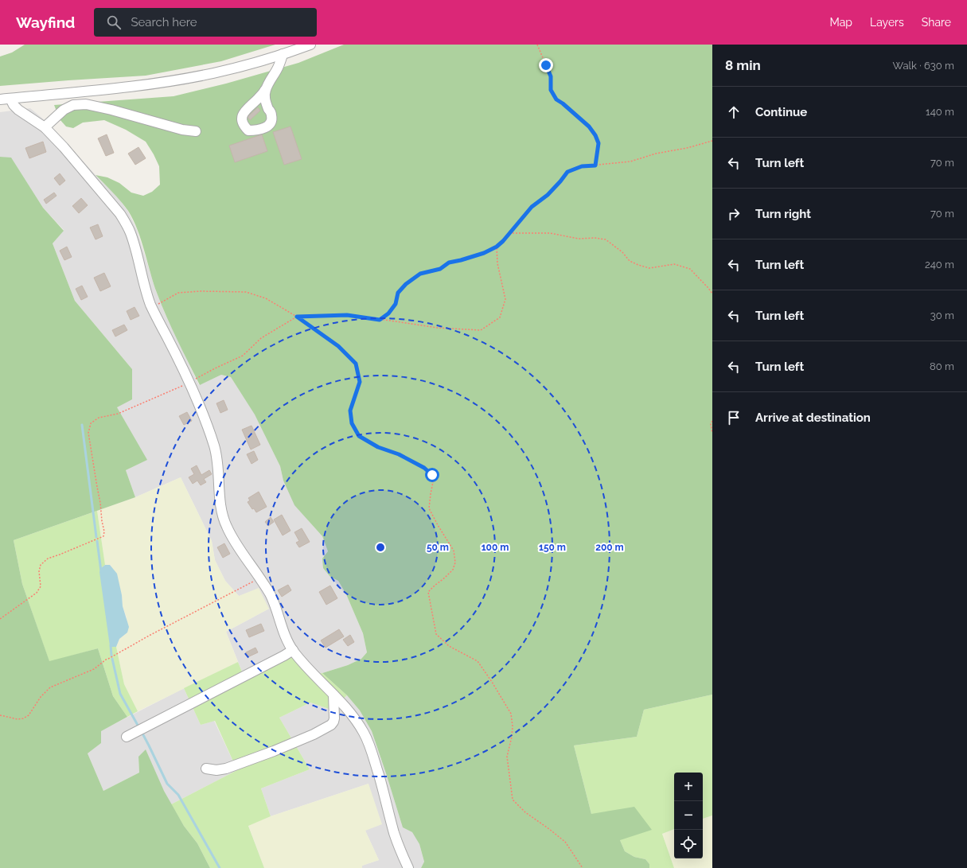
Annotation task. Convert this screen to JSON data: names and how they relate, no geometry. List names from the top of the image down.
{
  "page": {
    "header": "Wayfind",
    "search": "Search here",
    "nav": ["Map", "Layers", "Share"],
    "heading": ["8 min", "Walk · 630 m"],
    "list": [
      ["Continue", "140 m"],
      ["Turn left", "70 m"],
      ["Turn right", "70 m"],
      ["Turn left", "240 m"],
      ["Turn left", "30 m"],
      ["Turn left", "80 m"],
      "Arrive at destination"
    ],
    "map_buttons": ["+", "−"]
  },
  "rings": [
    "50 m",
    "100 m",
    "150 m",
    "200 m"
  ]
}
